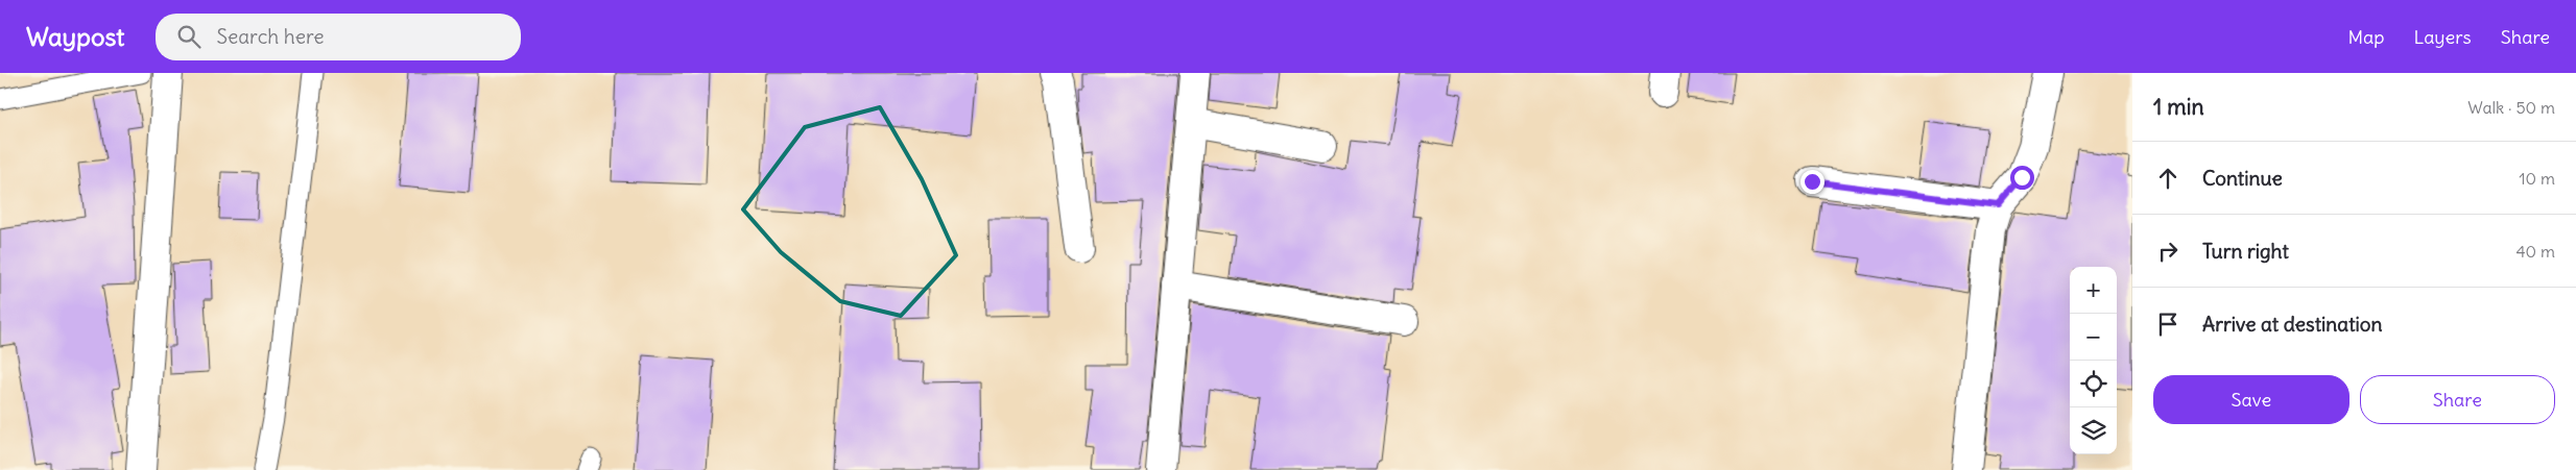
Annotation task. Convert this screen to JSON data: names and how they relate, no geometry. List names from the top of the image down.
{
  "page": {
    "header": "Waypost",
    "search": "Search here",
    "nav": ["Map", "Layers", "Share"],
    "heading": ["1 min", "Walk · 50 m"],
    "list": [
      ["Continue", "10 m"],
      ["Turn right", "40 m"],
      "Arrive at destination"
    ],
    "map_buttons": ["+", "−"],
    "buttons": ["Save", "Share"]
  }
}
